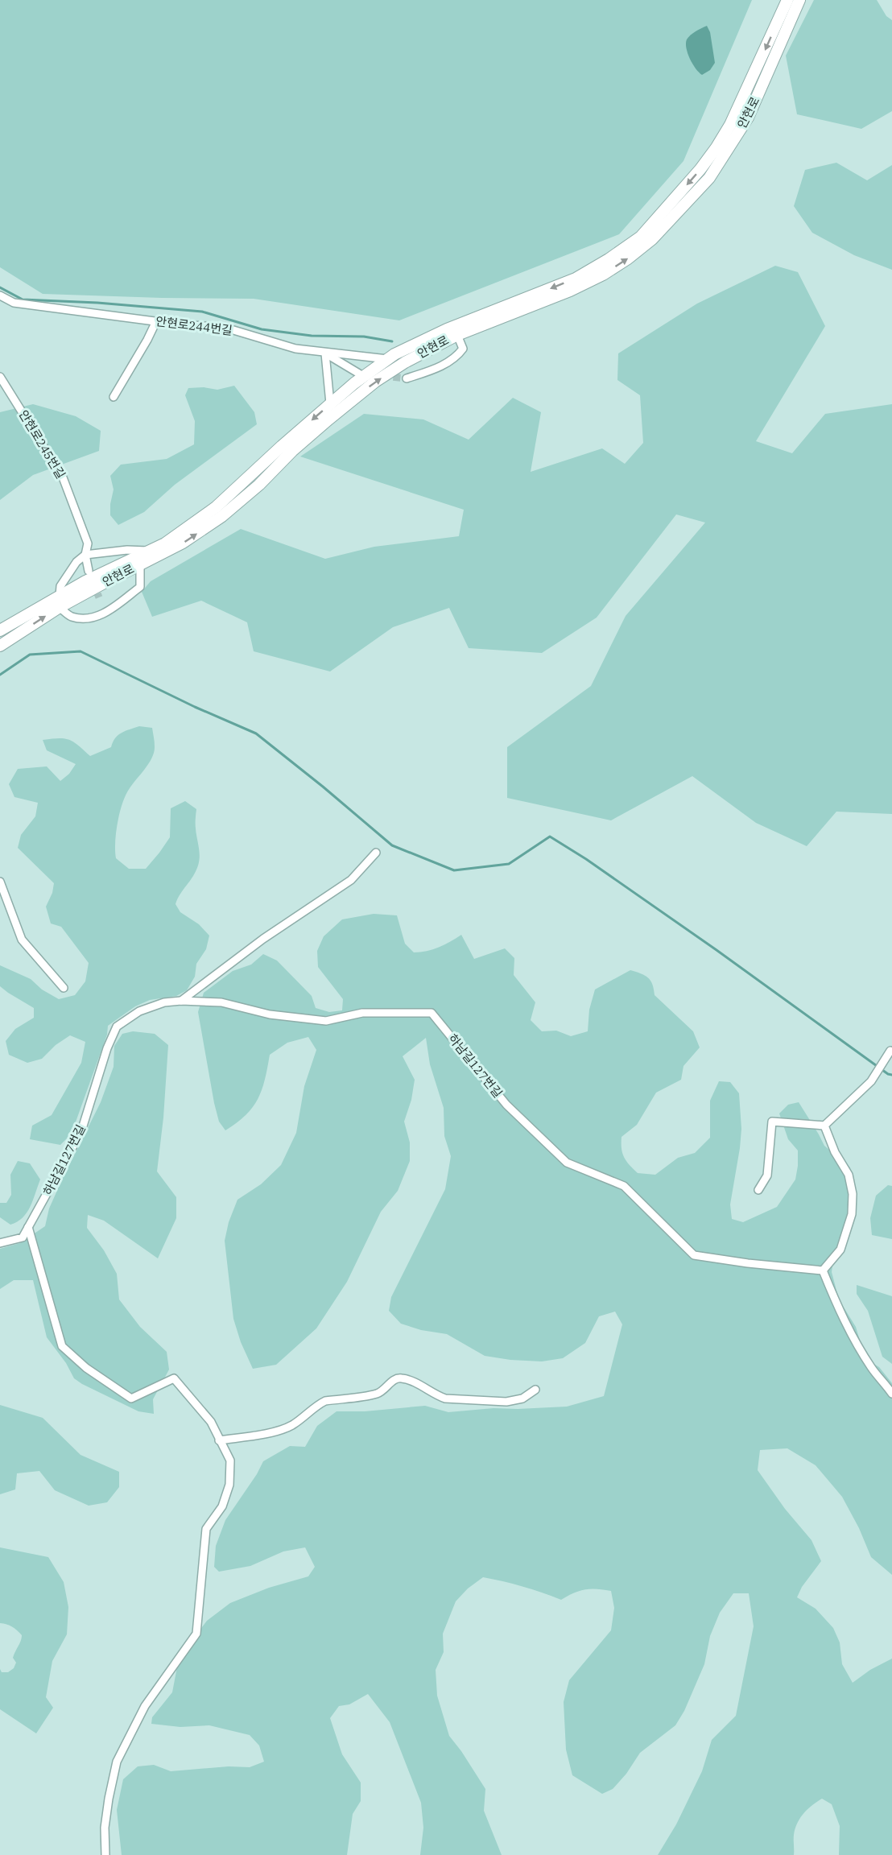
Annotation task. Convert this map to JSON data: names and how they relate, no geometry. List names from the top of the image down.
{
  "streets": {
    "street": [
      "안현로",
      "안현로244번길",
      "안현로245번길",
      "하남길127번길"
    ]
  },
  "crossings": [
    ["안현로", "안현로244번길"]
  ]
}
